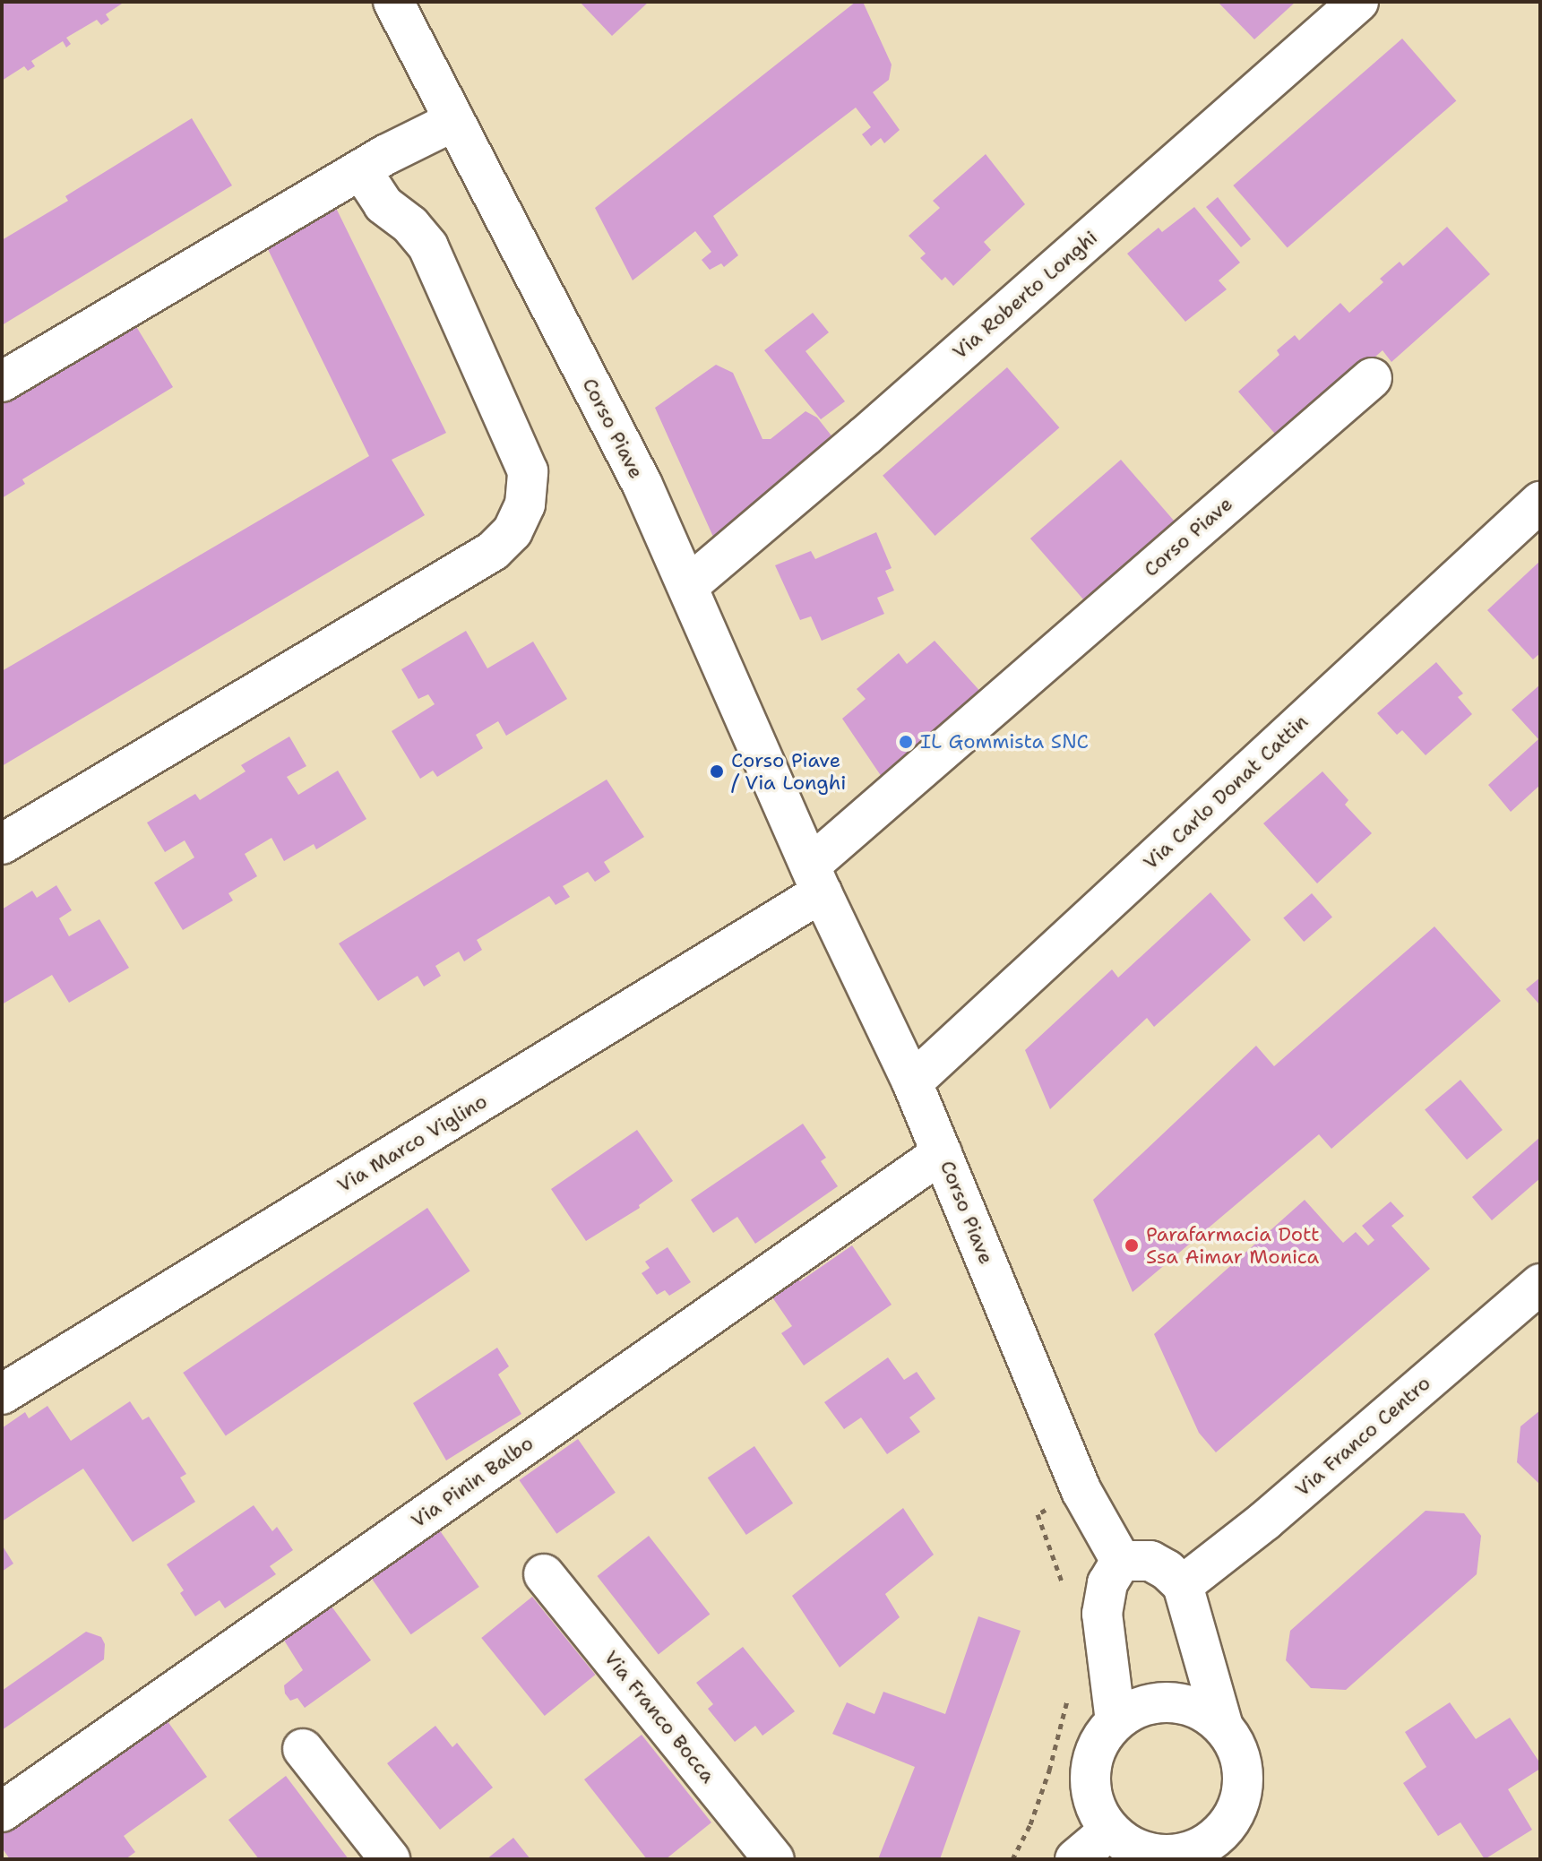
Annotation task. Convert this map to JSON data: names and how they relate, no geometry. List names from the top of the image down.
{
  "streets": {
    "street": [
      "Via Roberto Longhi",
      "Corso Piave",
      "Via Carlo Donat Cattin",
      "Via Marco Viglino",
      "Via Franco Centro",
      "Via Pinin Balbo",
      "Via Franco Bocca"
    ]
  },
  "crossings": [
    ["Via Roberto Longhi", "Corso Piave"],
    ["Corso Piave", "Via Carlo Donat Cattin"],
    ["Corso Piave", "Via Marco Viglino"],
    ["Corso Piave", "Via Pinin Balbo"]
  ],
  "places": ["IL Gommista SNC", "Corso Piave / Via Longhi", "Parafarmacia Dott Ssa Aimar Monica"]
}
